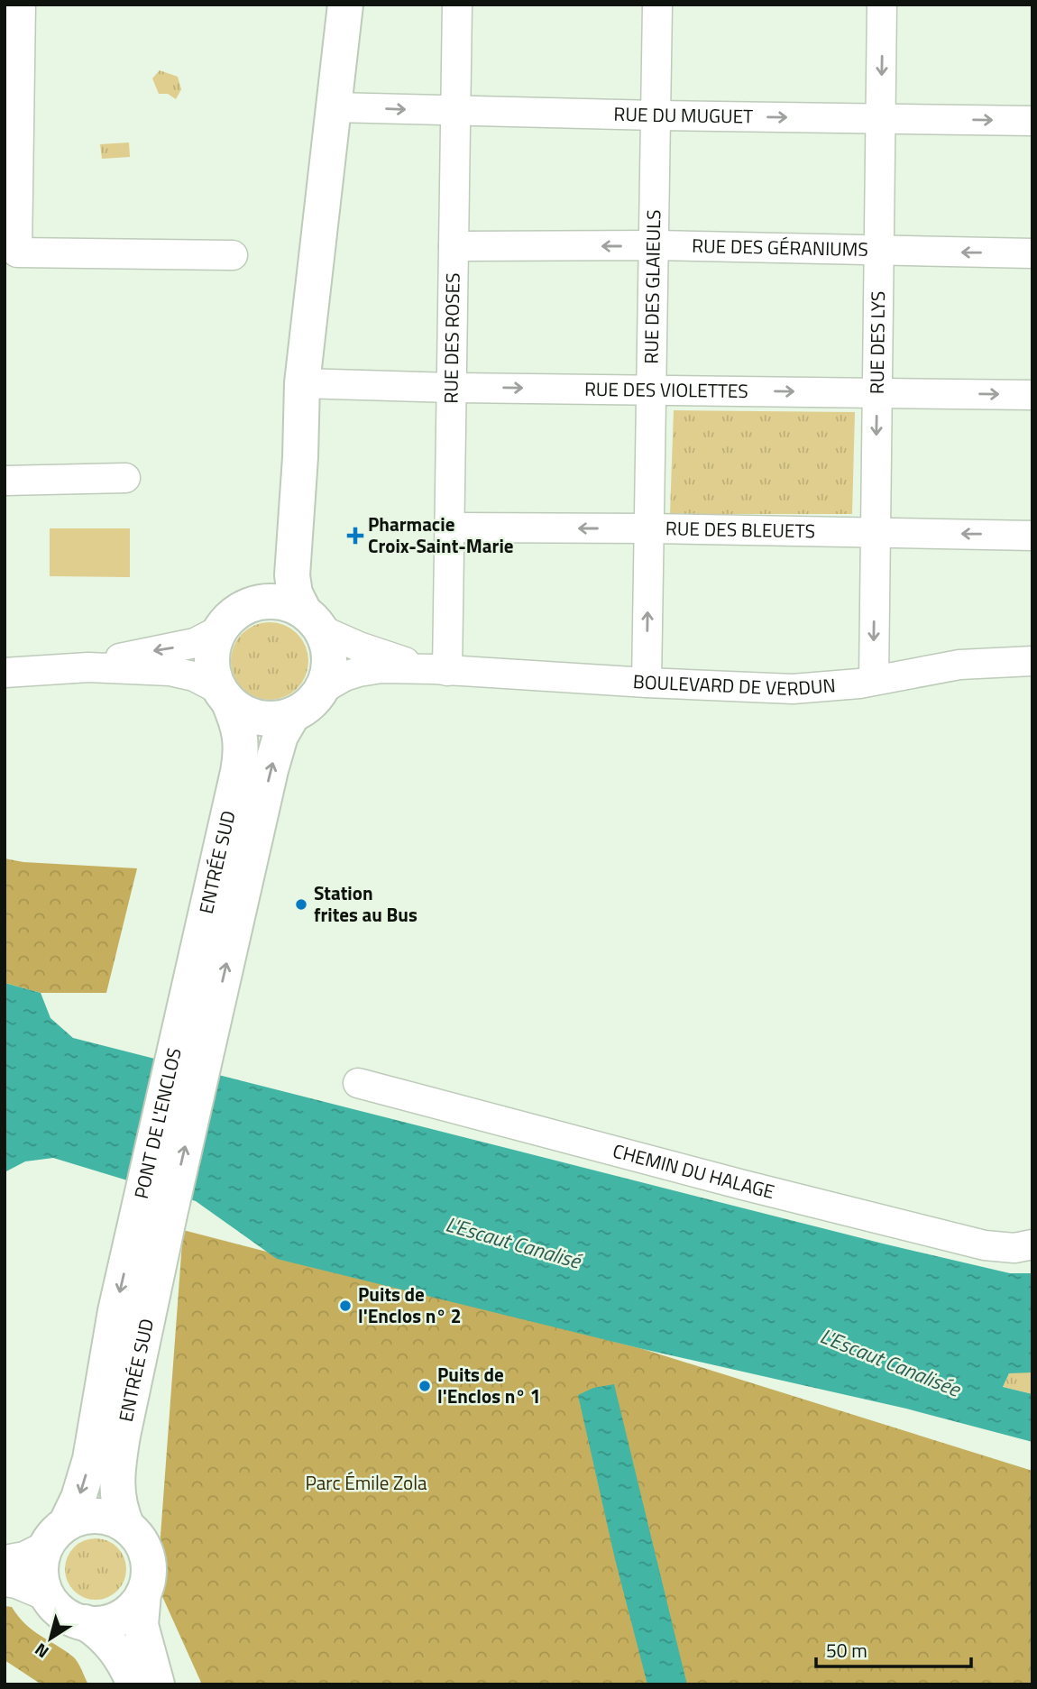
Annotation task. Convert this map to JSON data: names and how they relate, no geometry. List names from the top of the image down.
{
  "streets": {
    "main road": ["ENTRÉE SUD", "PONT DE L'ENCLOS"],
    "street": [
      "RUE DU MUGUET",
      "RUE DES GÉRANIUMS",
      "RUE DES GLAIEULS",
      "RUE DES ROSES",
      "RUE DES LYS",
      "RUE DES VIOLETTES",
      "RUE DES BLEUETS",
      "BOULEVARD DE VERDUN",
      "CHEMIN DU HALAGE"
    ]
  },
  "crossings": [
    ["RUE DU MUGUET", "RUE DES GLAIEULS"],
    ["RUE DU MUGUET", "RUE DES ROSES"],
    ["RUE DU MUGUET", "RUE DES LYS"],
    ["RUE DES GÉRANIUMS", "RUE DES GLAIEULS"],
    ["RUE DES GÉRANIUMS", "RUE DES ROSES"],
    ["RUE DES GÉRANIUMS", "RUE DES LYS"],
    ["RUE DES GLAIEULS", "RUE DES VIOLETTES"],
    ["RUE DES GLAIEULS", "RUE DES BLEUETS"],
    ["RUE DES GLAIEULS", "BOULEVARD DE VERDUN"],
    ["RUE DES ROSES", "RUE DES VIOLETTES"],
    ["RUE DES ROSES", "RUE DES BLEUETS"],
    ["RUE DES ROSES", "BOULEVARD DE VERDUN"],
    ["RUE DES LYS", "RUE DES VIOLETTES"],
    ["RUE DES LYS", "RUE DES BLEUETS"],
    ["RUE DES LYS", "BOULEVARD DE VERDUN"],
    ["BOULEVARD DE VERDUN", "ENTRÉE SUD"],
    ["ENTRÉE SUD", "PONT DE L'ENCLOS"]
  ],
  "one_way": [
    "RUE DU MUGUET",
    "RUE DES GÉRANIUMS",
    "RUE DES LYS",
    "RUE DES VIOLETTES",
    "RUE DES BLEUETS"
  ],
  "water": ["L'Escaut Canalisé", "L'Escaut Canalisée"],
  "parks": ["Parc Émile Zola"],
  "places": {
    "health": ["Pharmacie Croix-Saint-Marie"],
    "other": ["Station frites au Bus", "Puits de l'Enclos n° 2", "Puits de l'Enclos n° 1"]
  },
  "scale_bar": "50 m",
  "north": "bottom left"
}
